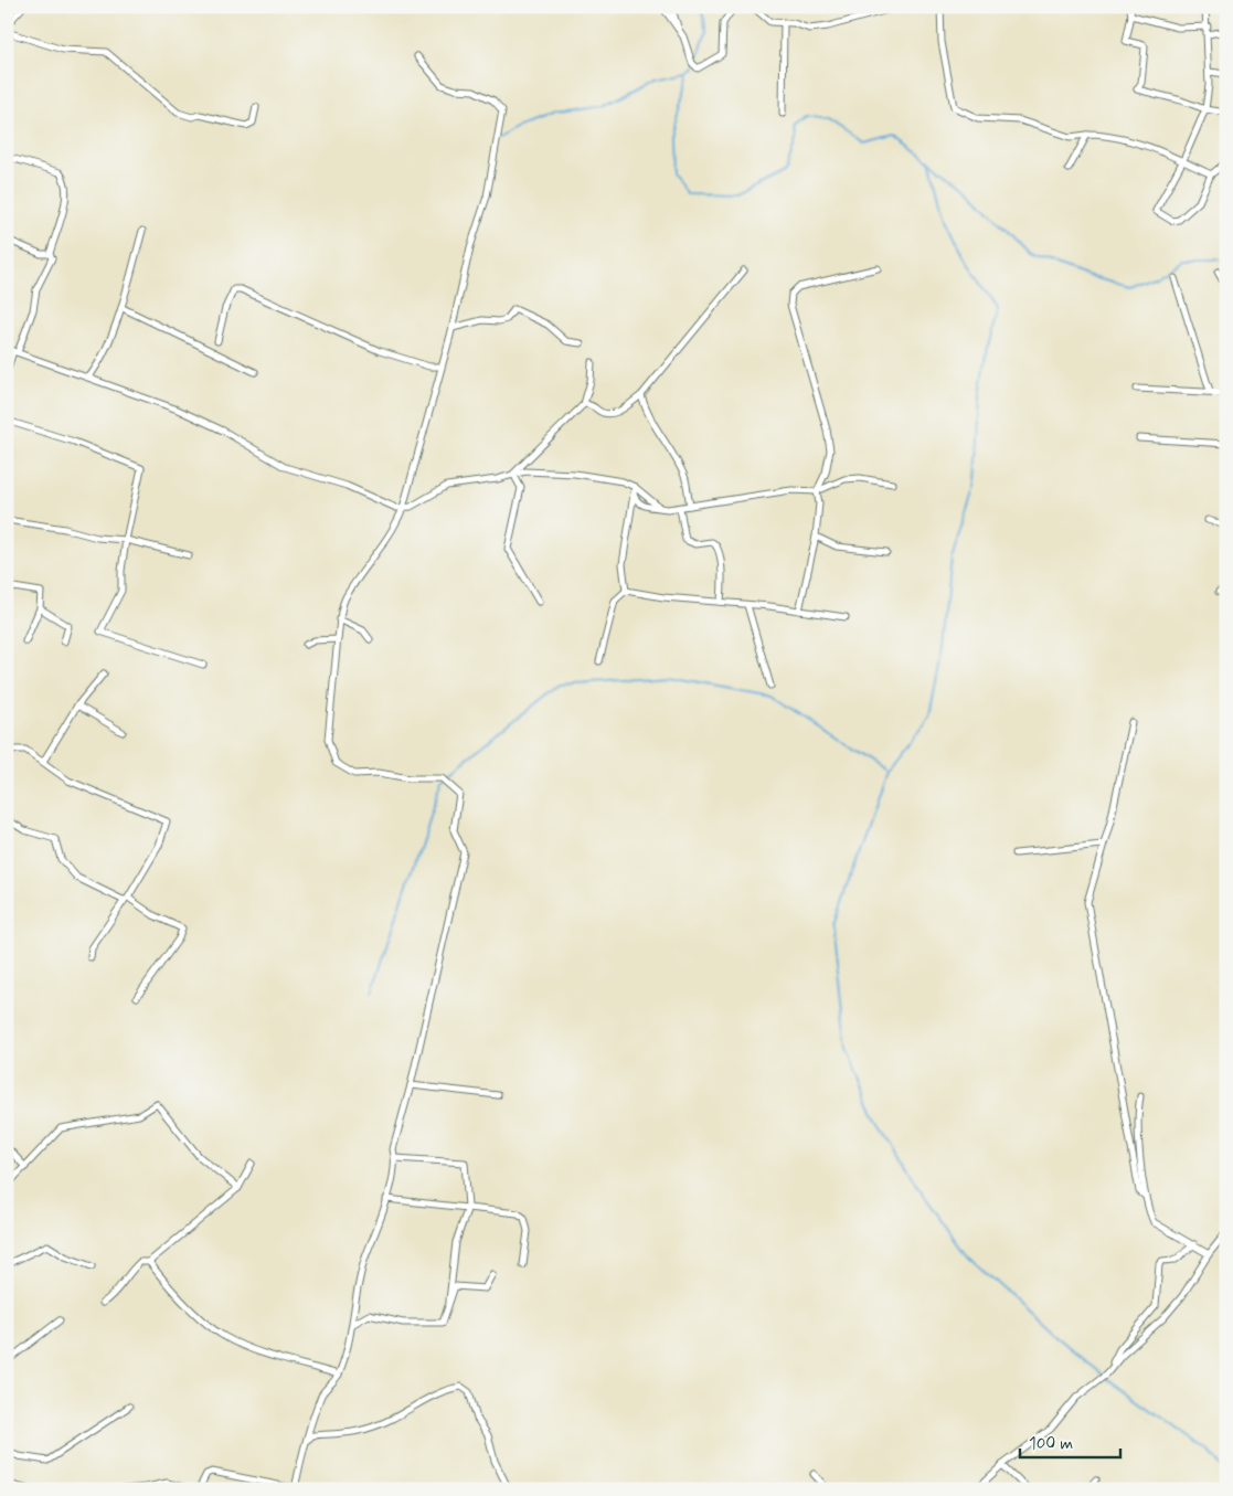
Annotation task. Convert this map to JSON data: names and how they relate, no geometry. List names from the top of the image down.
{
  "scale_bar": "100 m"
}
